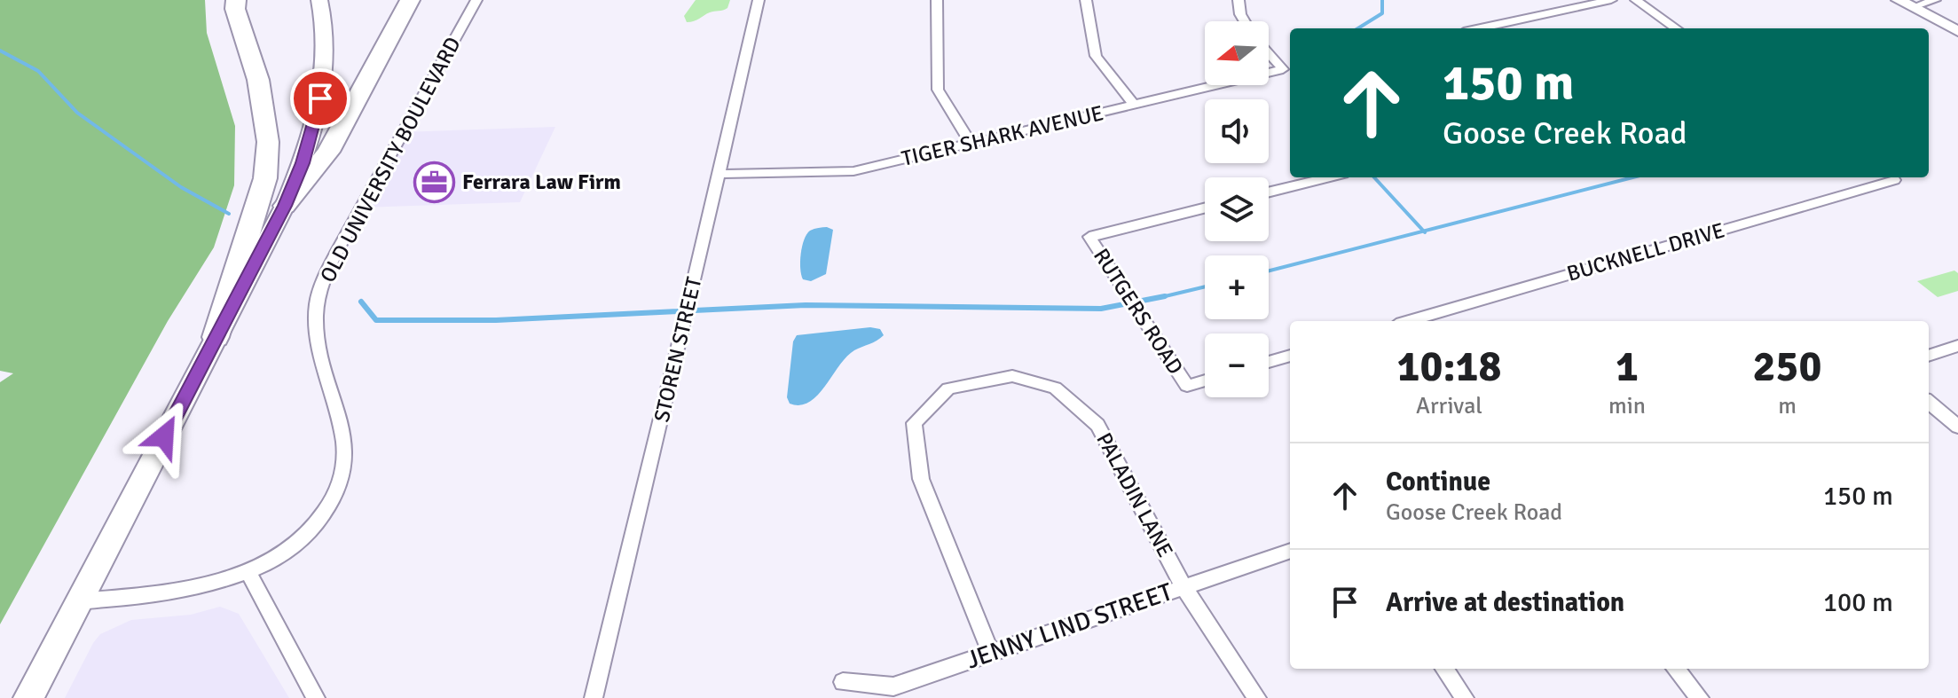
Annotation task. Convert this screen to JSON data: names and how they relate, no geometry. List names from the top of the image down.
{
  "streets": {
    "street": [
      "TIGER SHARK AVENUE",
      "OLD UNIVERSITY BOULEVARD",
      "BUCKNELL DRIVE",
      "RUTGERS ROAD",
      "STOREN STREET",
      "PALADIN LANE",
      "JENNY LIND STREET"
    ]
  },
  "crossings": [
    ["TIGER SHARK AVENUE", "STOREN STREET"],
    ["PALADIN LANE", "JENNY LIND STREET"]
  ],
  "places": {
    "office": ["Ferrara Law Firm"]
  },
  "north": "left",
  "page": {
    "map_buttons": ["+", "−"],
    "turn": ["150 m", "Goose Creek Road"],
    "eta": [
      "10:18",
      "Arrival",
      "1",
      "min",
      "250",
      "m"
    ],
    "list": [
      {
        "name": "Continue",
        "note": "Goose Creek Road",
        "value": "150 m"
      },
      {
        "name": "Arrive at destination",
        "value": "100 m"
      }
    ]
  }
}
